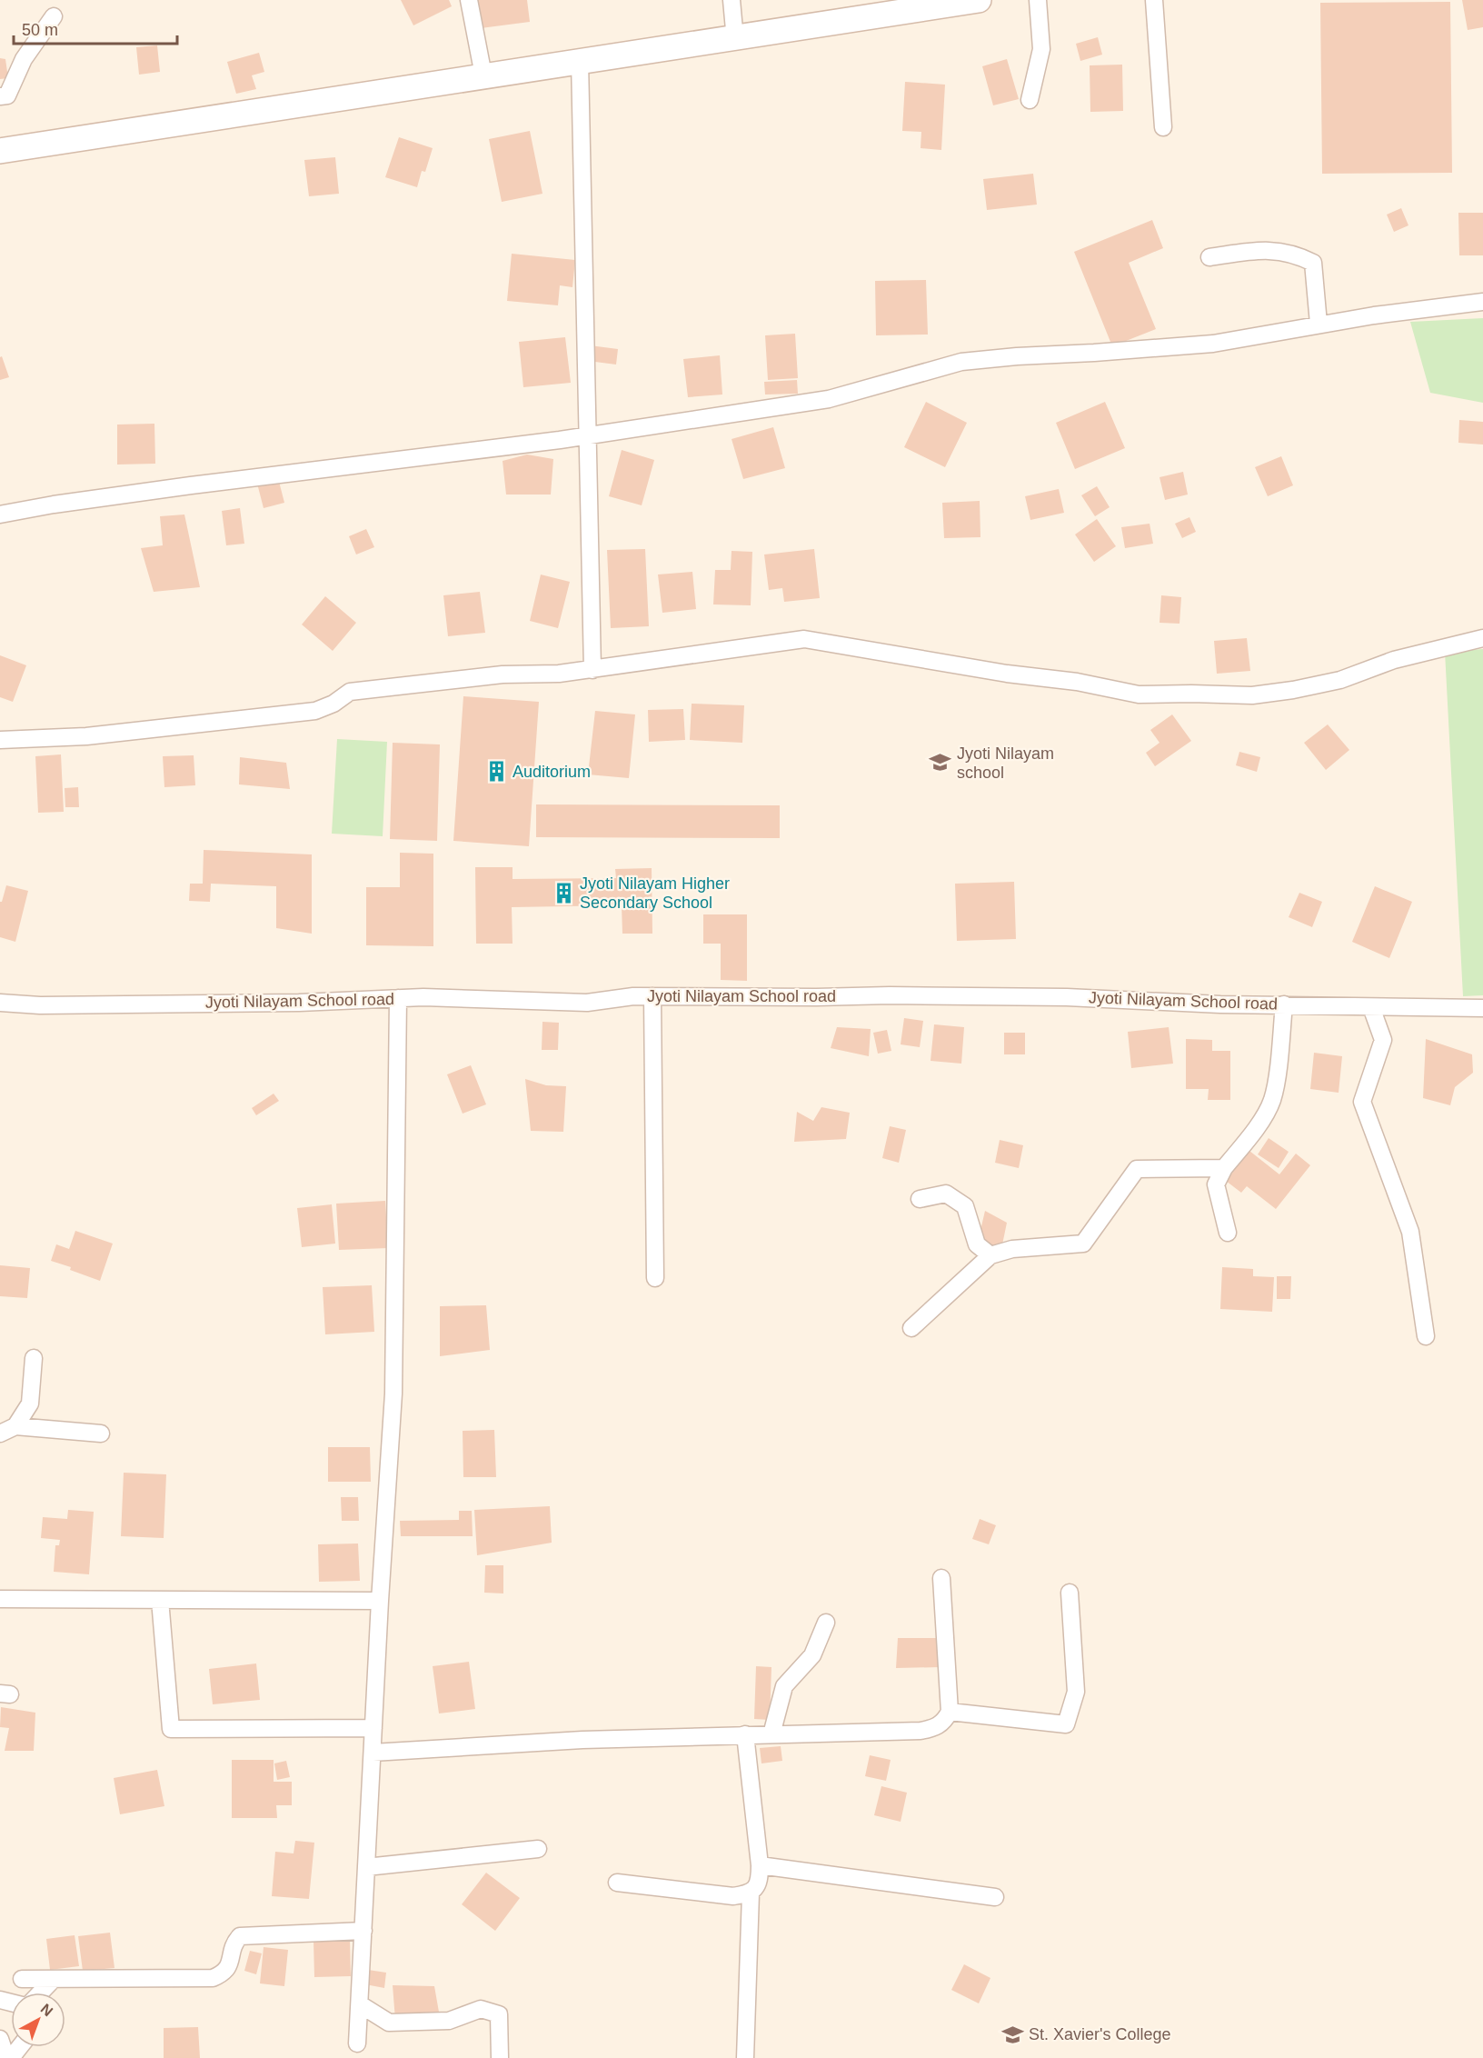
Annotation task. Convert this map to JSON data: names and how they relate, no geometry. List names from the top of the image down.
{
  "streets": {
    "street": ["Jyoti Nilayam School road"]
  },
  "places": {
    "school or university": ["Jyoti Nilayam school", "St. Xavier's College"],
    "building": ["Auditorium", "Jyoti Nilayam Higher Secondary School"]
  },
  "scale_bar": "50 m",
  "north": "top right"
}
